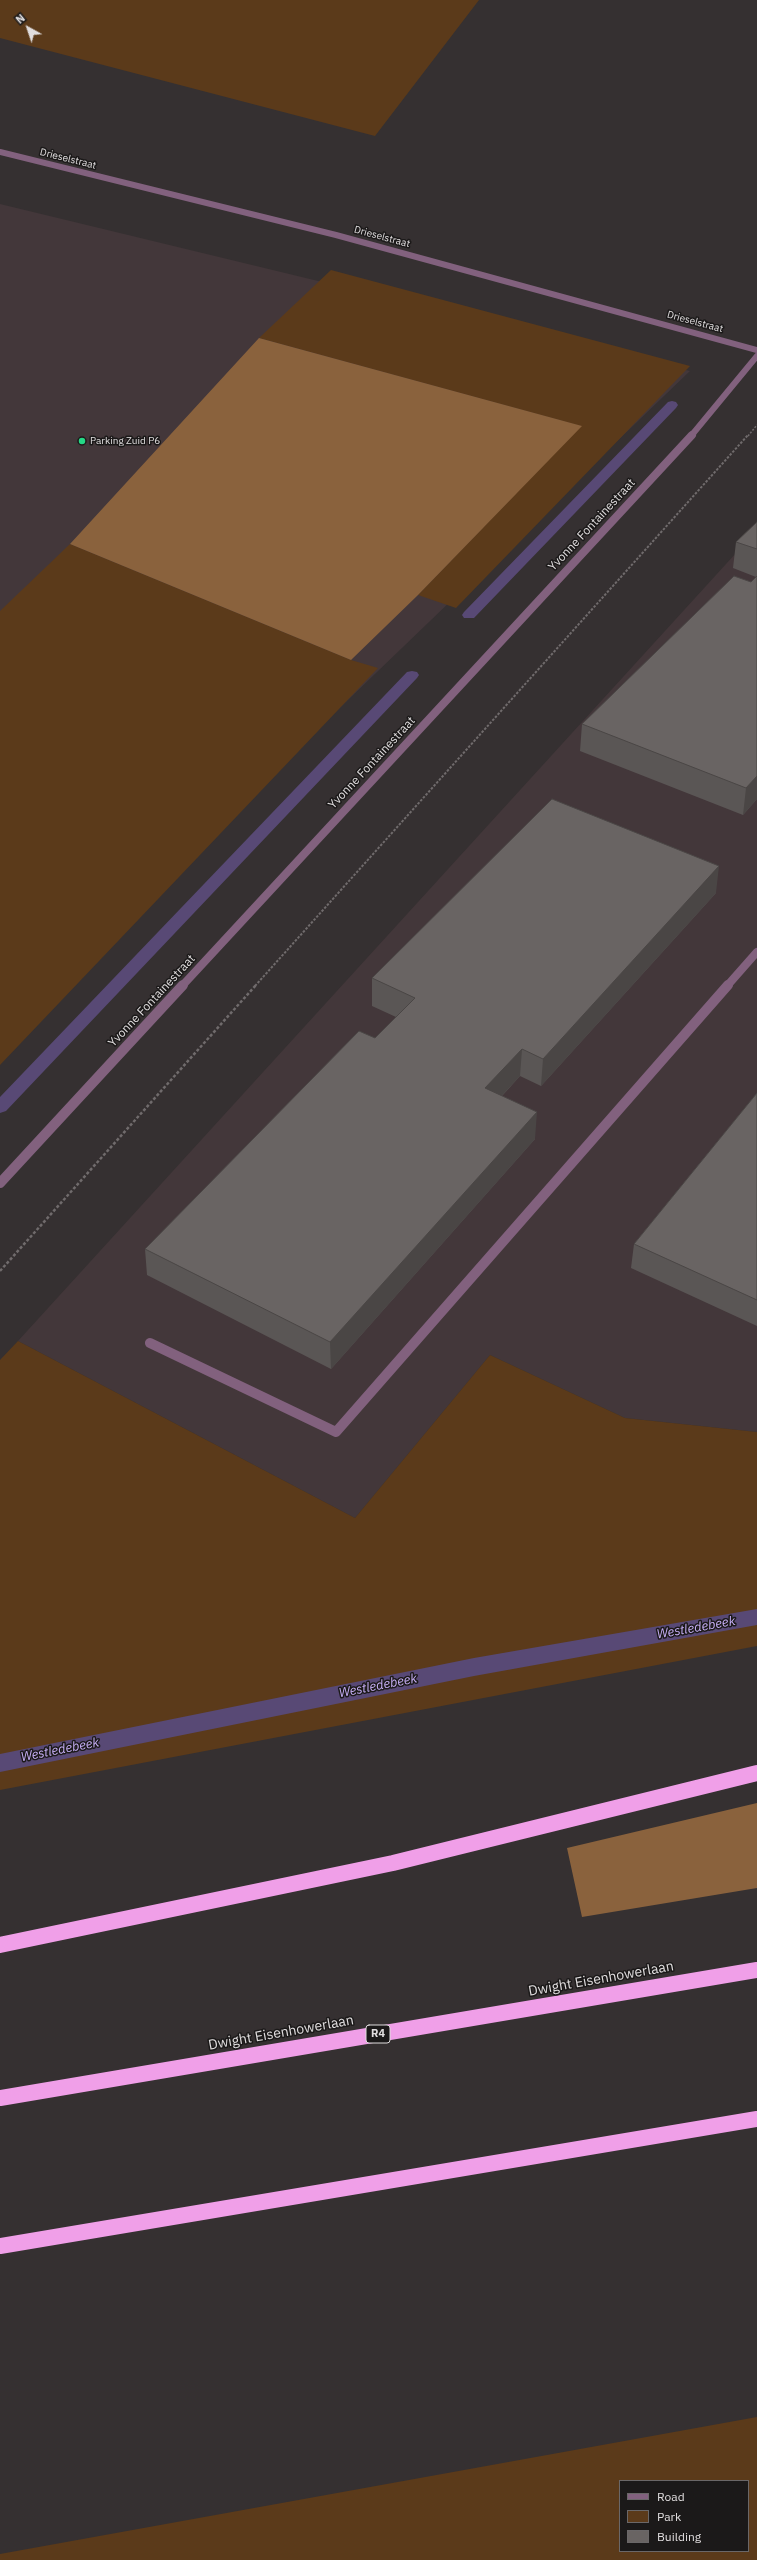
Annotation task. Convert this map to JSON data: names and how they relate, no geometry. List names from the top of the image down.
{
  "streets": {
    "highway": ["Dwight Eisenhowerlaan", "R4"],
    "street": ["Drieselstraat", "Yvonne Fontainestraat"]
  },
  "water": ["Westledebeek"],
  "places": ["Parking Zuid P6"],
  "legend": ["Road", "Park", "Building"],
  "north": "top left"
}
